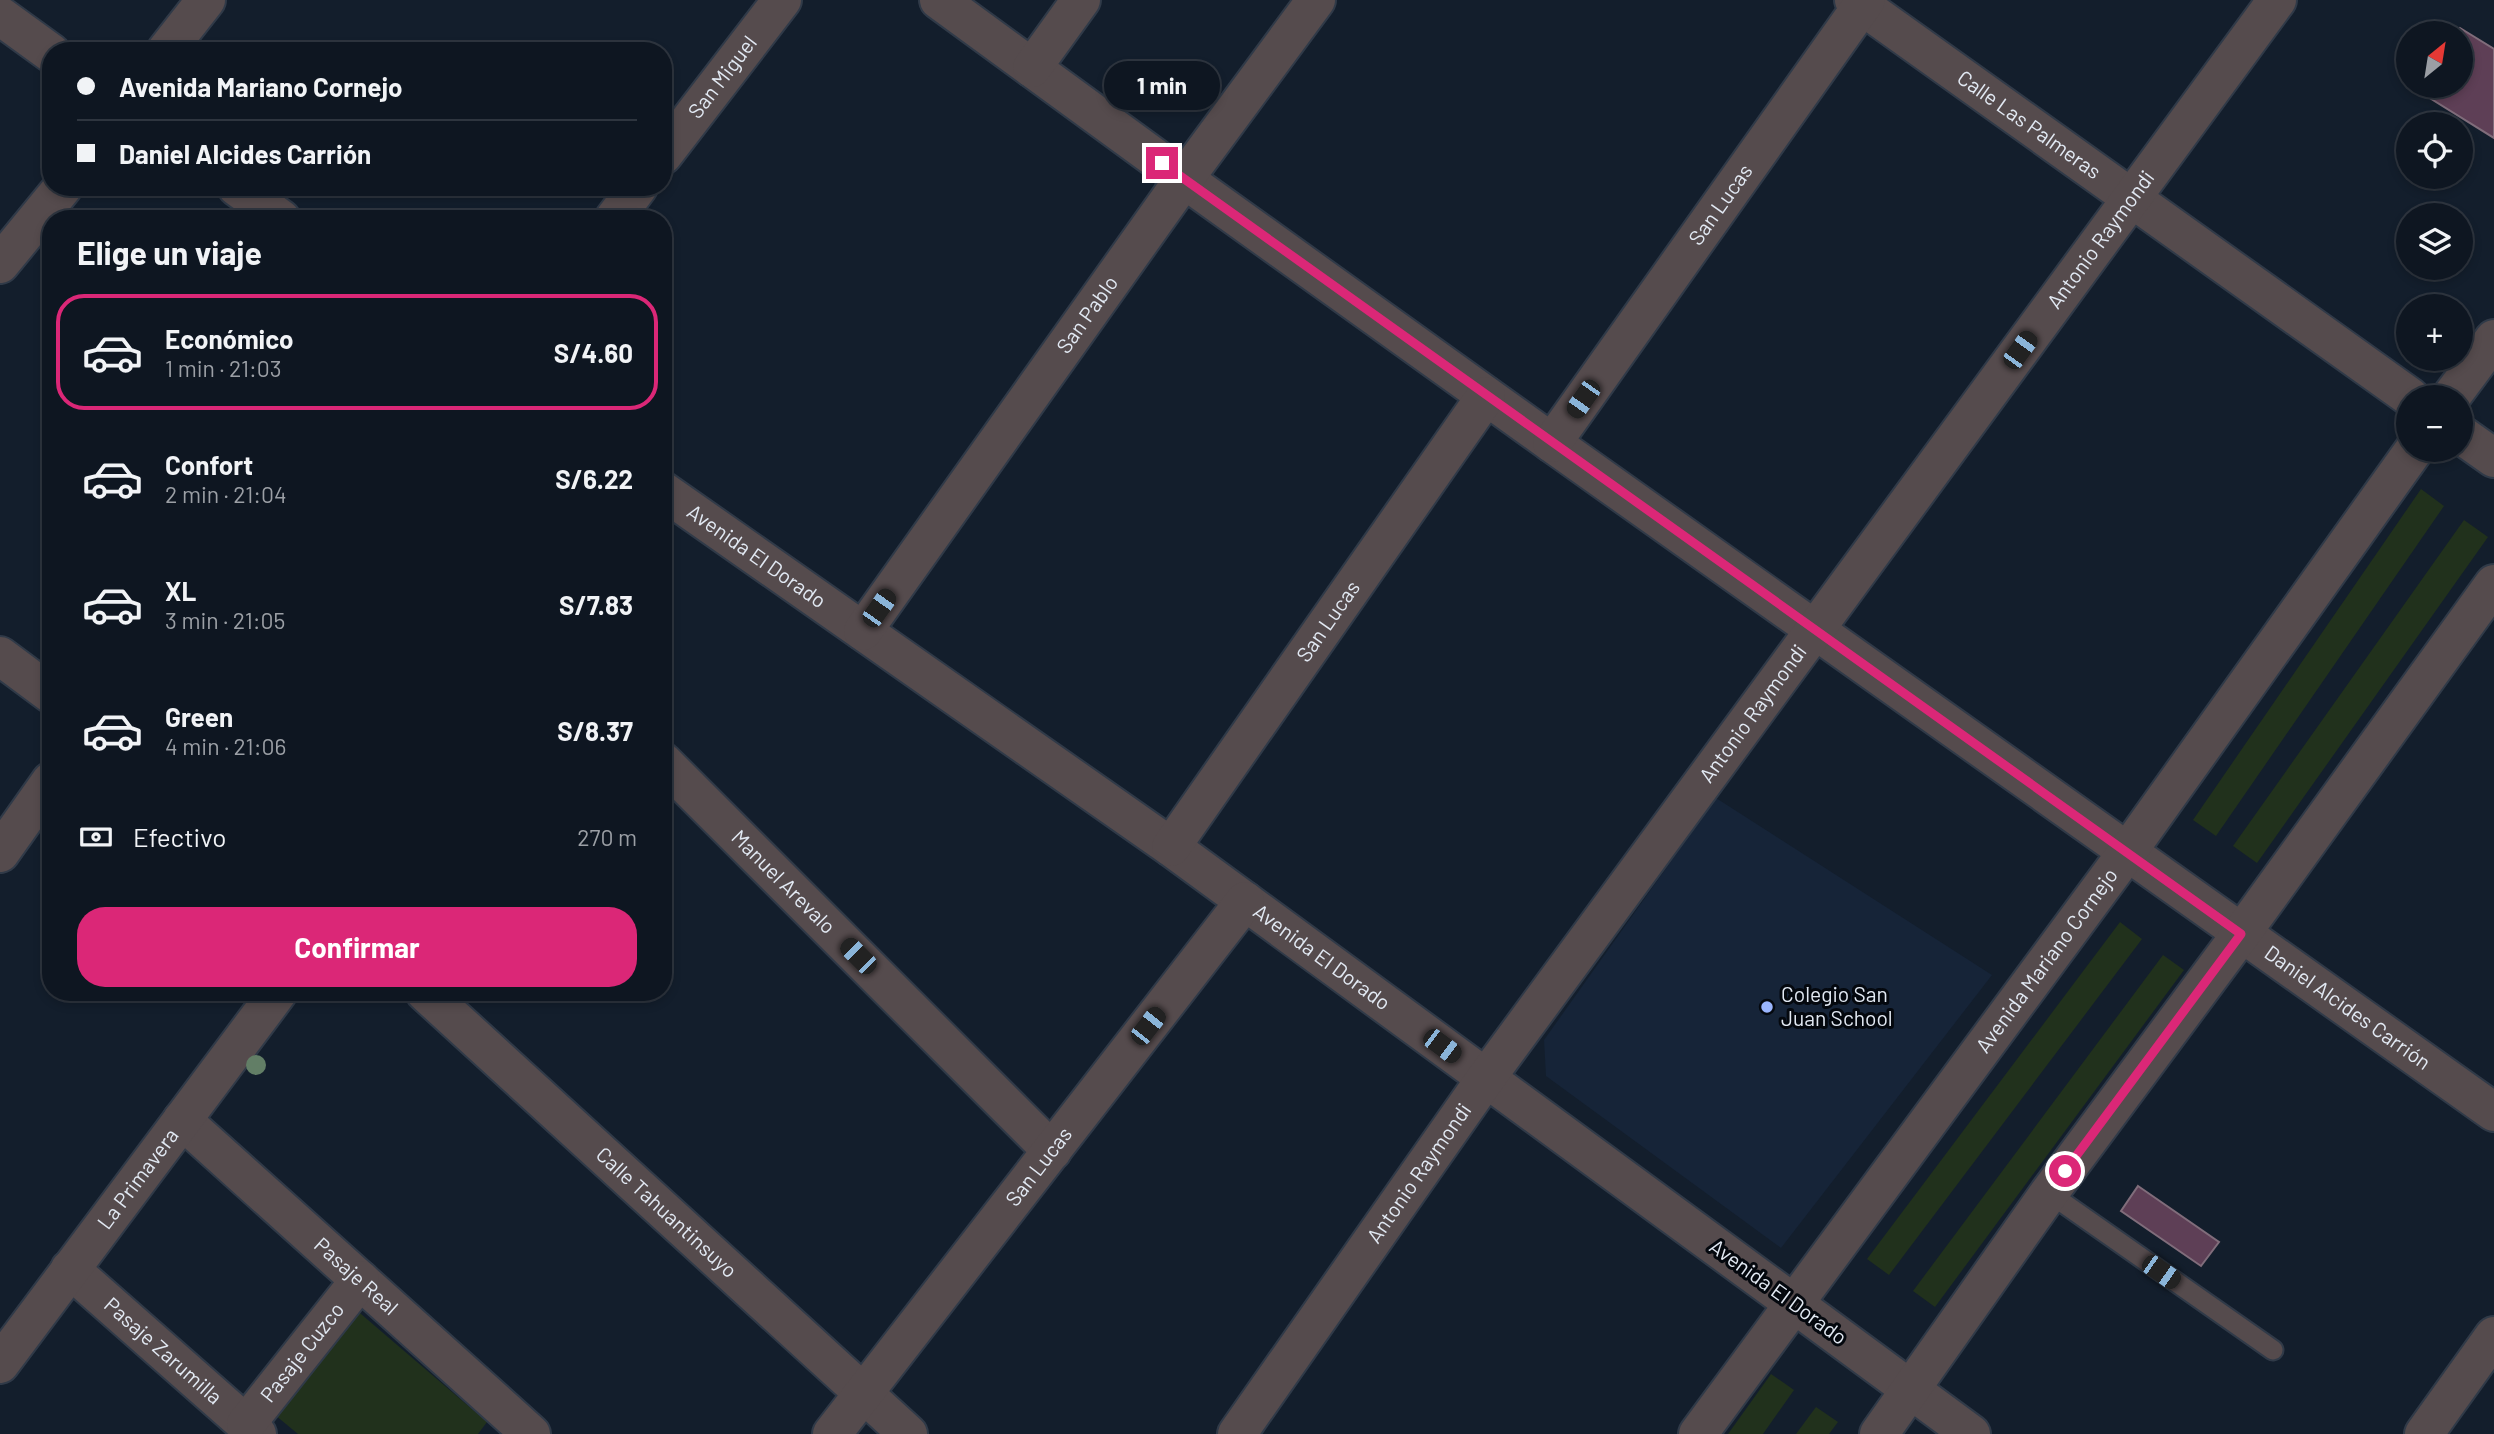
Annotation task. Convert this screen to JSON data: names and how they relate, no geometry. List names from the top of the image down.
{
  "streets": {
    "street": [
      "San Miguel",
      "Calle Las Palmeras",
      "San Lucas",
      "Antonio Raymondi",
      "San Pablo",
      "Avenida El Dorado",
      "Manuel Arevalo",
      "Avenida Mariano Cornejo",
      "Daniel Alcides Carrión",
      "La Primavera",
      "Calle Tahuantinsuyo",
      "Pasaje Real",
      "Pasaje Zarumilla",
      "Pasaje Cuzco"
    ]
  },
  "crossings": [
    ["Calle Las Palmeras", "San Lucas"],
    ["Calle Las Palmeras", "Antonio Raymondi"],
    ["San Lucas", "Avenida El Dorado"],
    ["San Lucas", "Manuel Arevalo"],
    ["San Lucas", "Daniel Alcides Carrión"],
    ["San Lucas", "Calle Tahuantinsuyo"],
    ["Antonio Raymondi", "Avenida El Dorado"],
    ["Antonio Raymondi", "Daniel Alcides Carrión"],
    ["San Pablo", "Avenida El Dorado"],
    ["San Pablo", "Daniel Alcides Carrión"],
    ["Avenida El Dorado", "Avenida Mariano Cornejo"],
    ["Avenida Mariano Cornejo", "Daniel Alcides Carrión"],
    ["La Primavera", "Pasaje Real"],
    ["La Primavera", "Pasaje Zarumilla"],
    ["Pasaje Real", "Pasaje Cuzco"],
    ["Pasaje Zarumilla", "Pasaje Cuzco"]
  ],
  "places": ["Colegio San Juan School"],
  "north": "top right",
  "page": {
    "map_buttons": ["+", "−"],
    "banner": ["Avenida Mariano Cornejo", "Daniel Alcides Carrión"],
    "bubble": "1 min",
    "heading": "Elige un viaje",
    "list": [
      {
        "name": "Económico",
        "note": "1 min · 21:03",
        "value": "S/4.60"
      },
      {
        "name": "Confort",
        "note": "2 min · 21:04",
        "value": "S/6.22"
      },
      {
        "name": "XL",
        "note": "3 min · 21:05",
        "value": "S/7.83"
      },
      {
        "name": "Green",
        "note": "4 min · 21:06",
        "value": "S/8.37"
      }
    ],
    "pay": ["Efectivo", "270 m"],
    "buttons": "Confirmar"
  }
}
